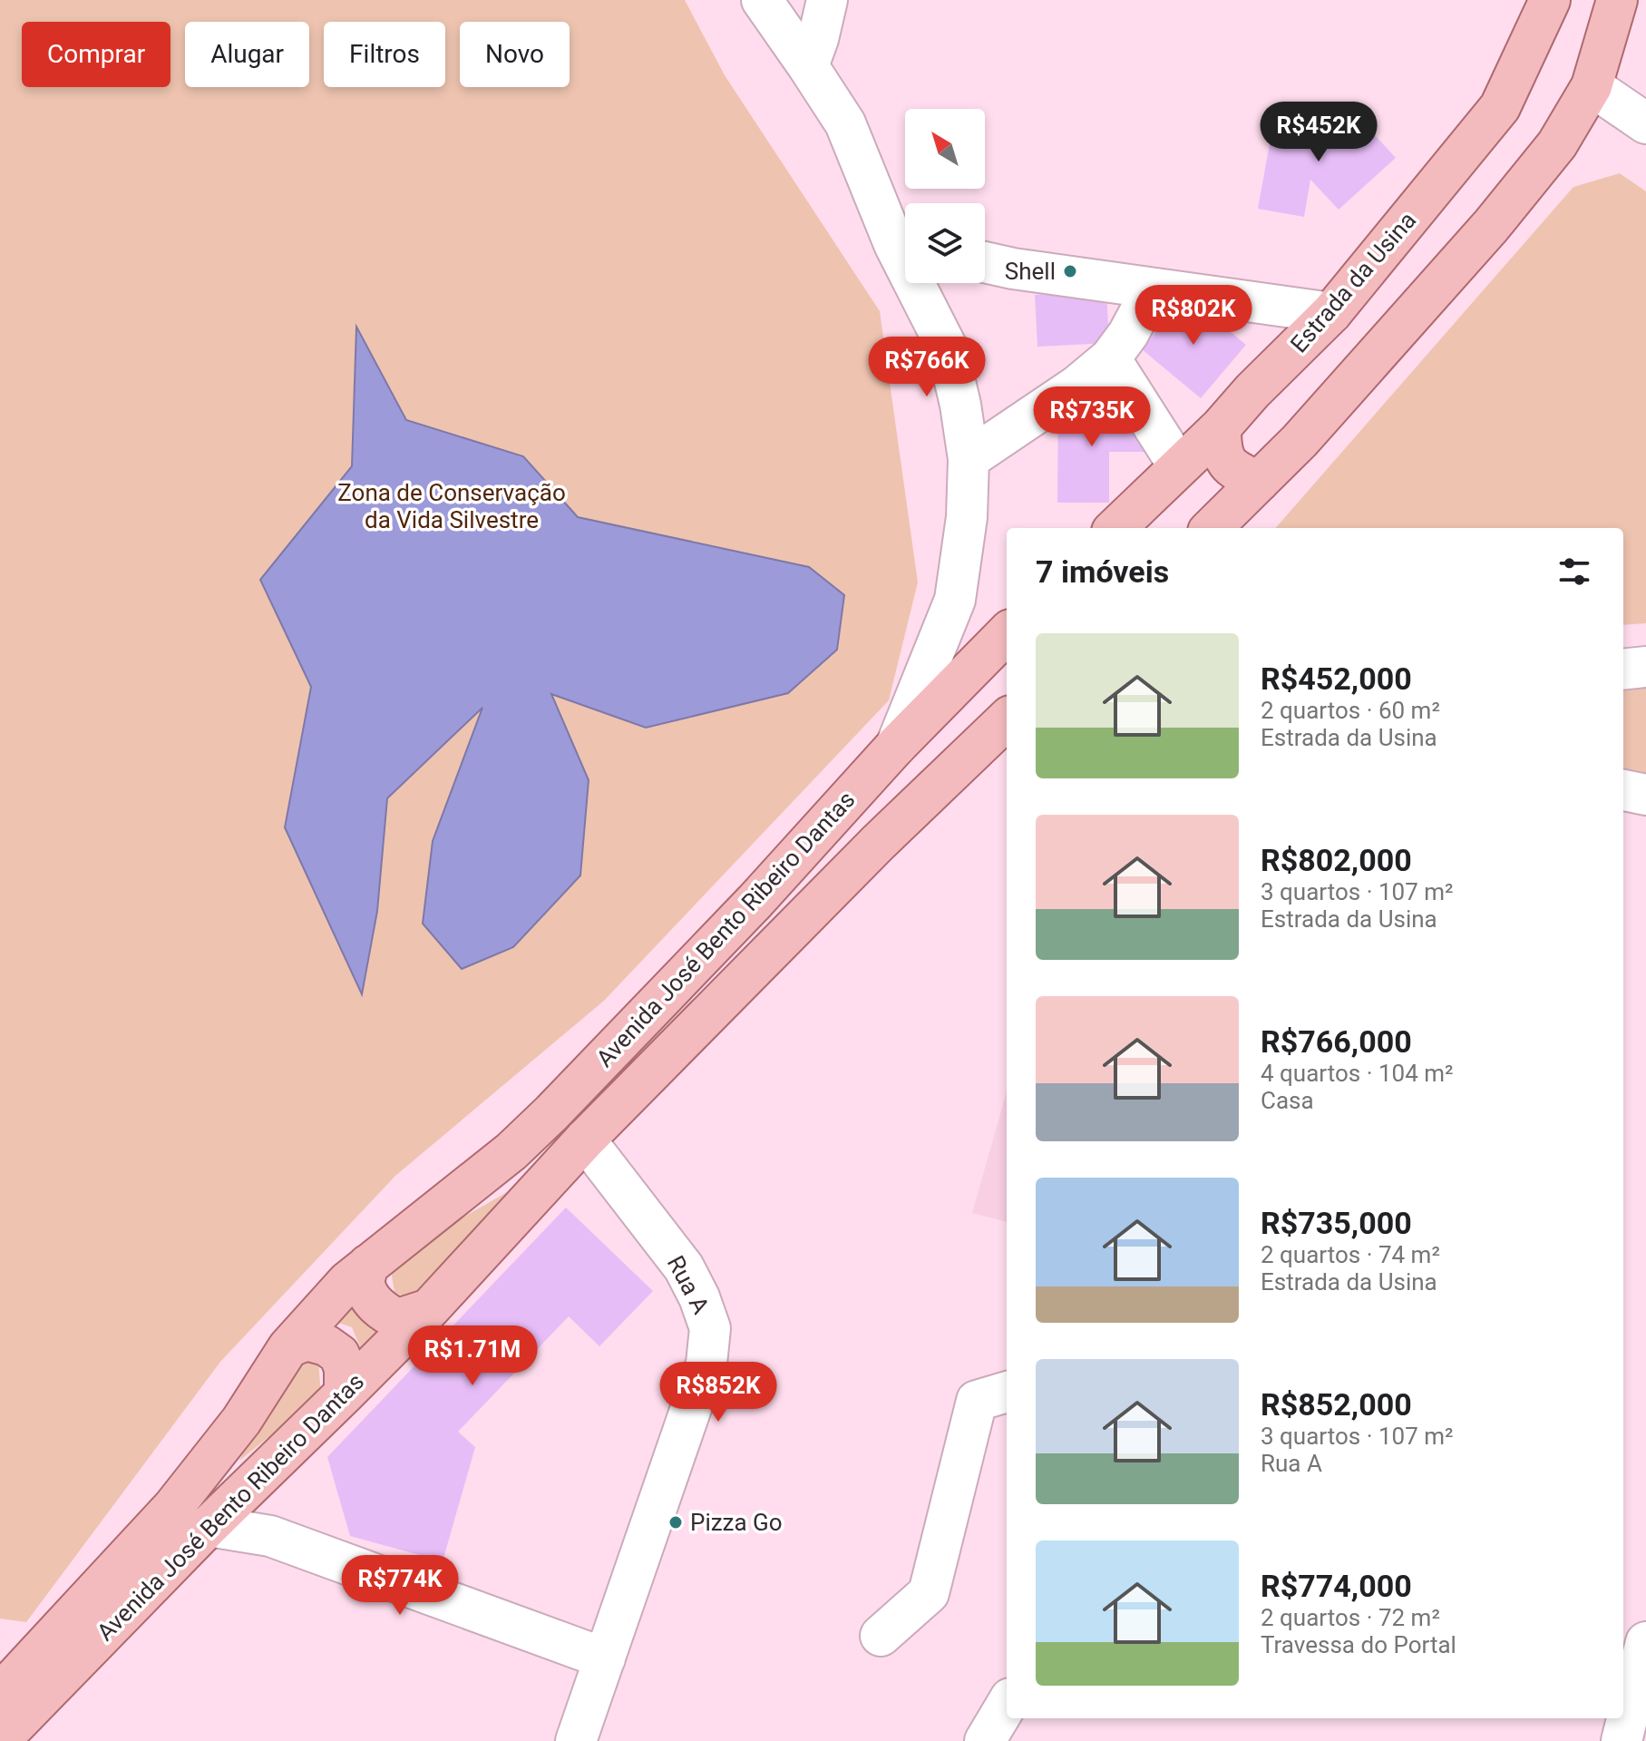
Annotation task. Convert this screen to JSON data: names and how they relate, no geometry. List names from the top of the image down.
{
  "streets": {
    "main road": ["Estrada da Usina", "Avenida José Bento Ribeiro Dantas"],
    "street": ["Rua A"]
  },
  "crossings": [
    ["Avenida José Bento Ribeiro Dantas", "Rua A"]
  ],
  "parks": ["Zona de Conservação da Vida Silvestre"],
  "places": ["Shell", "Pizza Go"],
  "north": "top left",
  "page": {
    "chip": [
      "Comprar",
      "Alugar",
      "Filtros",
      "Novo"
    ],
    "price": [
      "R$452K",
      "R$802K",
      "R$766K",
      "R$735K",
      "R$1.71M",
      "R$852K",
      "R$774K"
    ],
    "heading": "7 imóveis",
    "list": [
      {
        "name": "R$452,000",
        "note": "2 quartos · 60 m² · Estrada da Usina"
      },
      {
        "name": "R$802,000",
        "note": "3 quartos · 107 m² · Estrada da Usina"
      },
      {
        "name": "R$766,000",
        "note": "4 quartos · 104 m² · Casa"
      },
      {
        "name": "R$735,000",
        "note": "2 quartos · 74 m² · Estrada da Usina"
      },
      {
        "name": "R$852,000",
        "note": "3 quartos · 107 m² · Rua A"
      },
      {
        "name": "R$774,000",
        "note": "2 quartos · 72 m² · Travessa do Portal"
      }
    ]
  }
}
